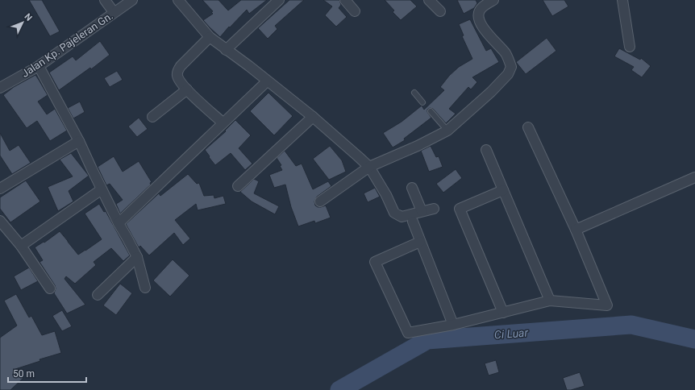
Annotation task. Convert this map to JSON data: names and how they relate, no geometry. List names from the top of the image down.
{
  "streets": {
    "street": ["Jalan Kp. Pajeleran Gn."]
  },
  "water": ["Ci Luar"],
  "scale_bar": "50 m",
  "north": "top right"
}
